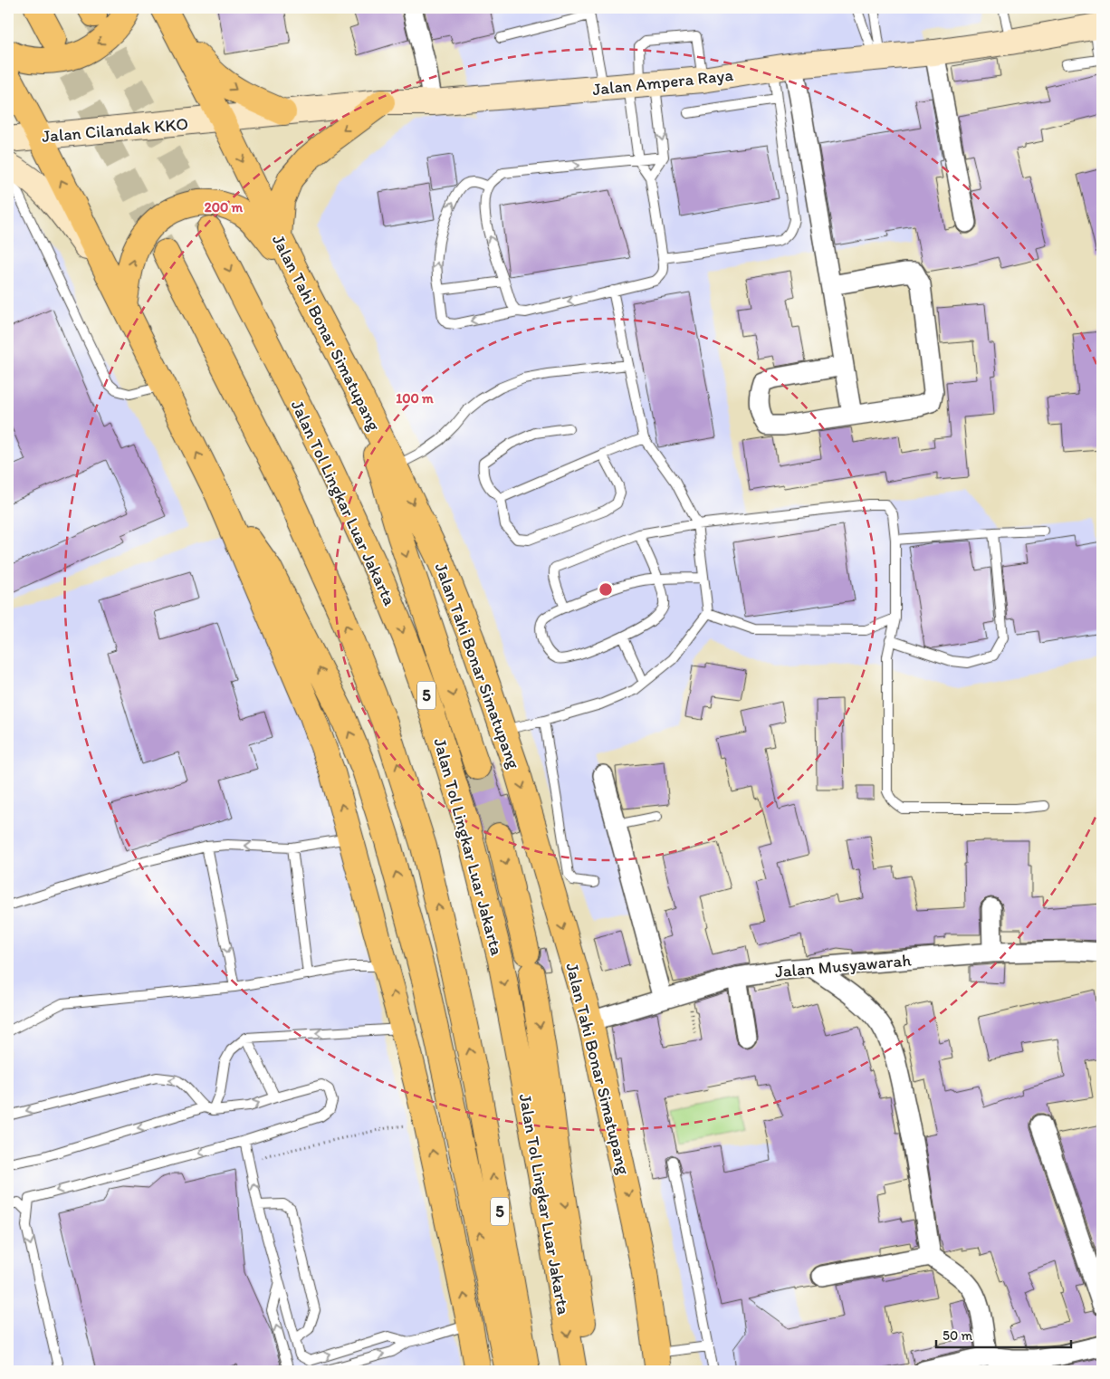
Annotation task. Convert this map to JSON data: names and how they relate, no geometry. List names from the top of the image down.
{
  "streets": {
    "highway": ["Jalan Tahi Bonar Simatupang", "Jalan Tol Lingkar Luar Jakarta", "5"],
    "street": ["Jalan Ampera Raya", "Jalan Cilandak KKO", "Jalan Musyawarah"]
  },
  "crossings": [
    ["Jalan Ampera Raya", "Jalan Cilandak KKO"],
    ["Jalan Ampera Raya", "Jalan Tahi Bonar Simatupang"],
    ["Jalan Cilandak KKO", "Jalan Tahi Bonar Simatupang"],
    ["Jalan Tahi Bonar Simatupang", "Jalan Musyawarah"]
  ],
  "scale_bar": "50 m",
  "rings": ["200 m", "100 m"]
}
